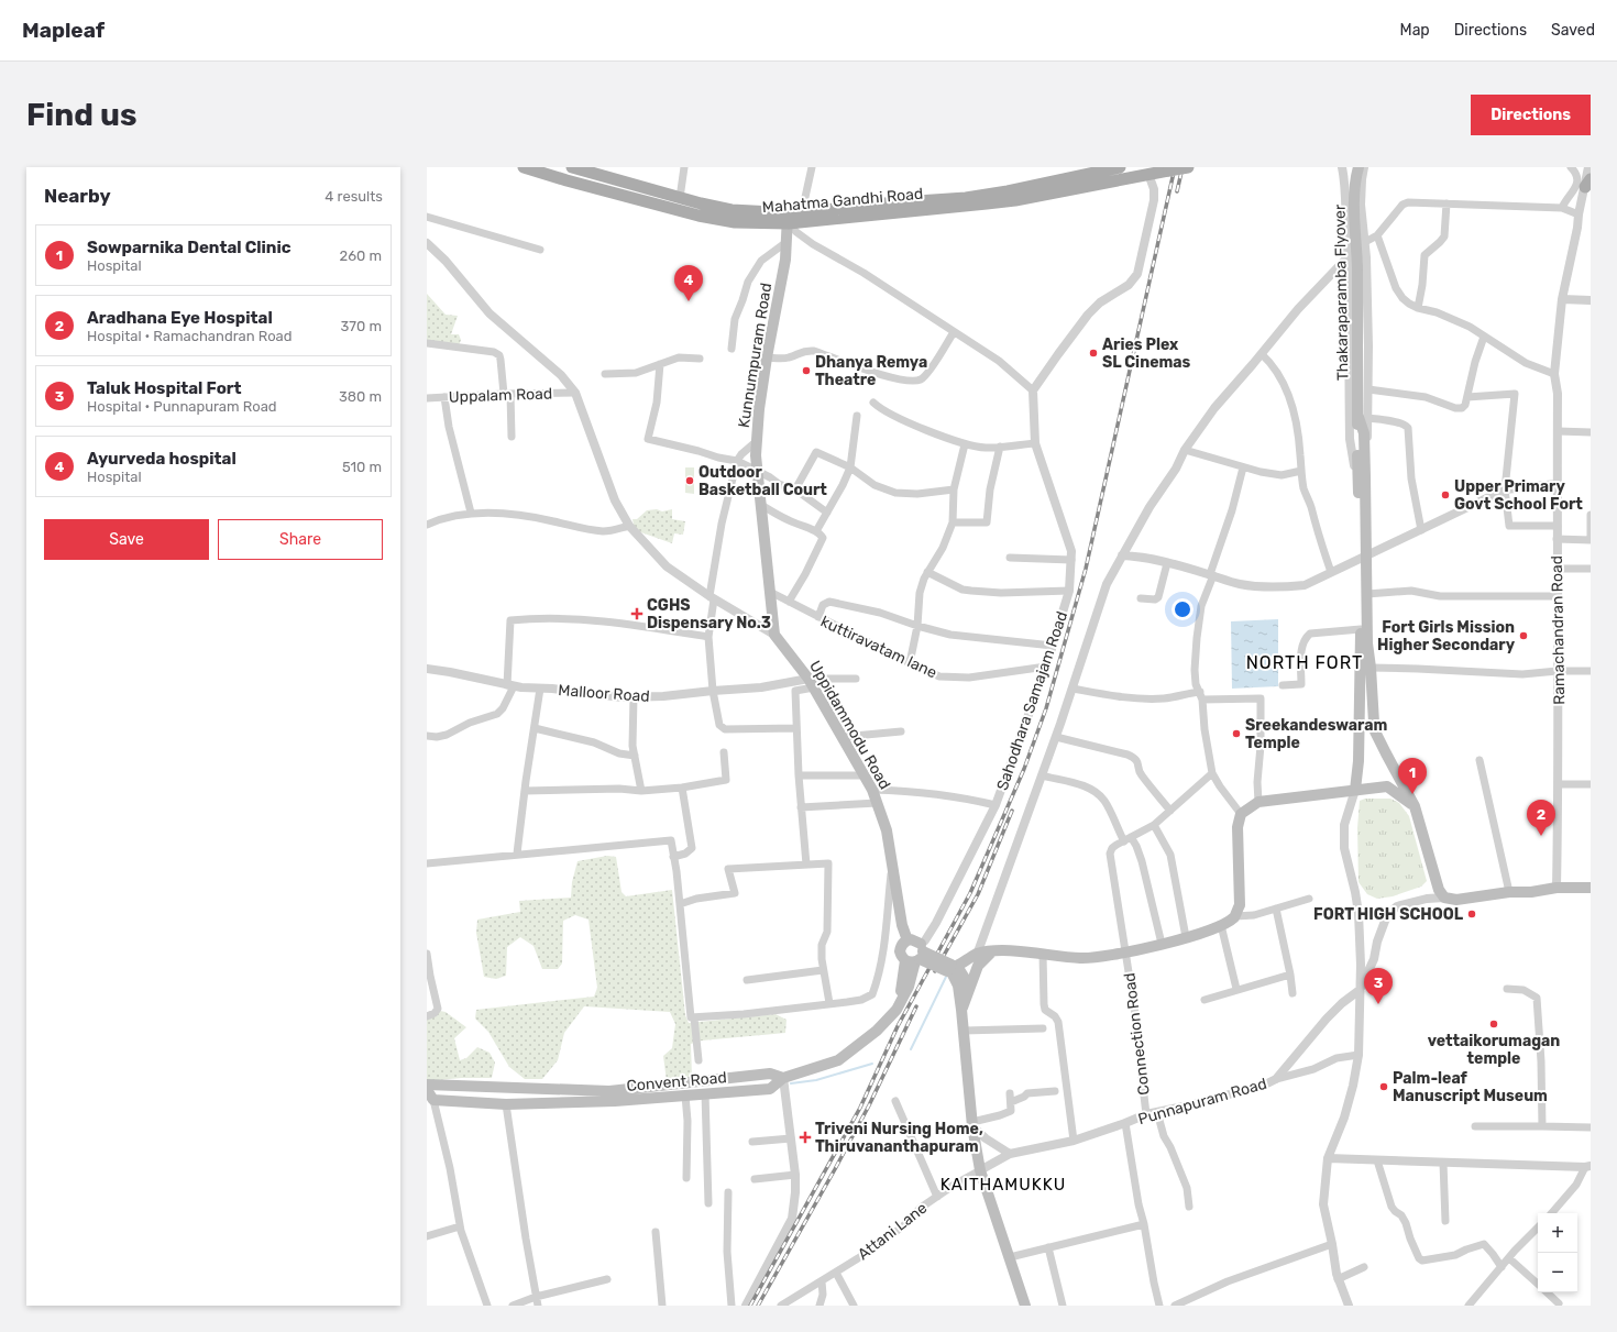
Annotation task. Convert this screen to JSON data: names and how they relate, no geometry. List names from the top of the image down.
{
  "streets": {
    "main road": [
      "Mahatma Gandhi Road",
      "Thakaraparamba Flyover",
      "Kunnumpuram Road",
      "Uppidammodu Road",
      "Convent Road"
    ],
    "street": [
      "Uppalam Road",
      "Ramachandran Road",
      "kuttiravatam lane",
      "Malloor Road",
      "Sahodhara Samajam Road",
      "Connection Road",
      "Punnapuram Road",
      "Attani Lane"
    ]
  },
  "crossings": [
    ["Mahatma Gandhi Road", "Kunnumpuram Road"],
    ["Kunnumpuram Road", "kuttiravatam lane"],
    ["Kunnumpuram Road", "Uppidammodu Road"],
    ["Uppalam Road", "Uppidammodu Road"],
    ["kuttiravatam lane", "Sahodhara Samajam Road"],
    ["Malloor Road", "Uppidammodu Road"],
    ["Sahodhara Samajam Road", "Uppidammodu Road"],
    ["Sahodhara Samajam Road", "Convent Road"],
    ["Uppidammodu Road", "Convent Road"],
    ["Connection Road", "Punnapuram Road"],
    ["Punnapuram Road", "Attani Lane"]
  ],
  "districts": ["NORTH FORT", "KAITHAMUKKU"],
  "places": {
    "other": [
      "Aries Plex SL Cinemas",
      "Dhanya Remya Theatre",
      "Outdoor Basketball Court",
      "Upper Primary Govt School Fort",
      "Fort Girls Mission Higher Secondary",
      "Sreekandeswaram Temple",
      "FORT HIGH SCHOOL",
      "vettaikorumagan temple",
      "Palm-leaf Manuscript Museum"
    ],
    "health": ["CGHS Dispensary No.3", "Triveni Nursing Home, Thiruvananthapuram"]
  },
  "page": {
    "header": "Mapleaf",
    "nav": ["Map", "Directions", "Saved"],
    "buttons": [
      "Directions",
      ["Save", "Share"]
    ],
    "title": "Find us",
    "heading": ["Nearby", "4 results"],
    "list": [
      {
        "mark": "1",
        "name": "Sowparnika Dental Clinic",
        "note": "Hospital",
        "value": "260 m"
      },
      {
        "mark": "2",
        "name": "Aradhana Eye Hospital",
        "note": "Hospital · Ramachandran Road",
        "value": "370 m"
      },
      {
        "mark": "3",
        "name": "Taluk Hospital Fort",
        "note": "Hospital · Punnapuram Road",
        "value": "380 m"
      },
      {
        "mark": "4",
        "name": "Ayurveda hospital",
        "note": "Hospital",
        "value": "510 m"
      }
    ],
    "pins": [
      "4",
      "1",
      "2",
      "3"
    ],
    "map_buttons": ["+", "−"]
  }
}
